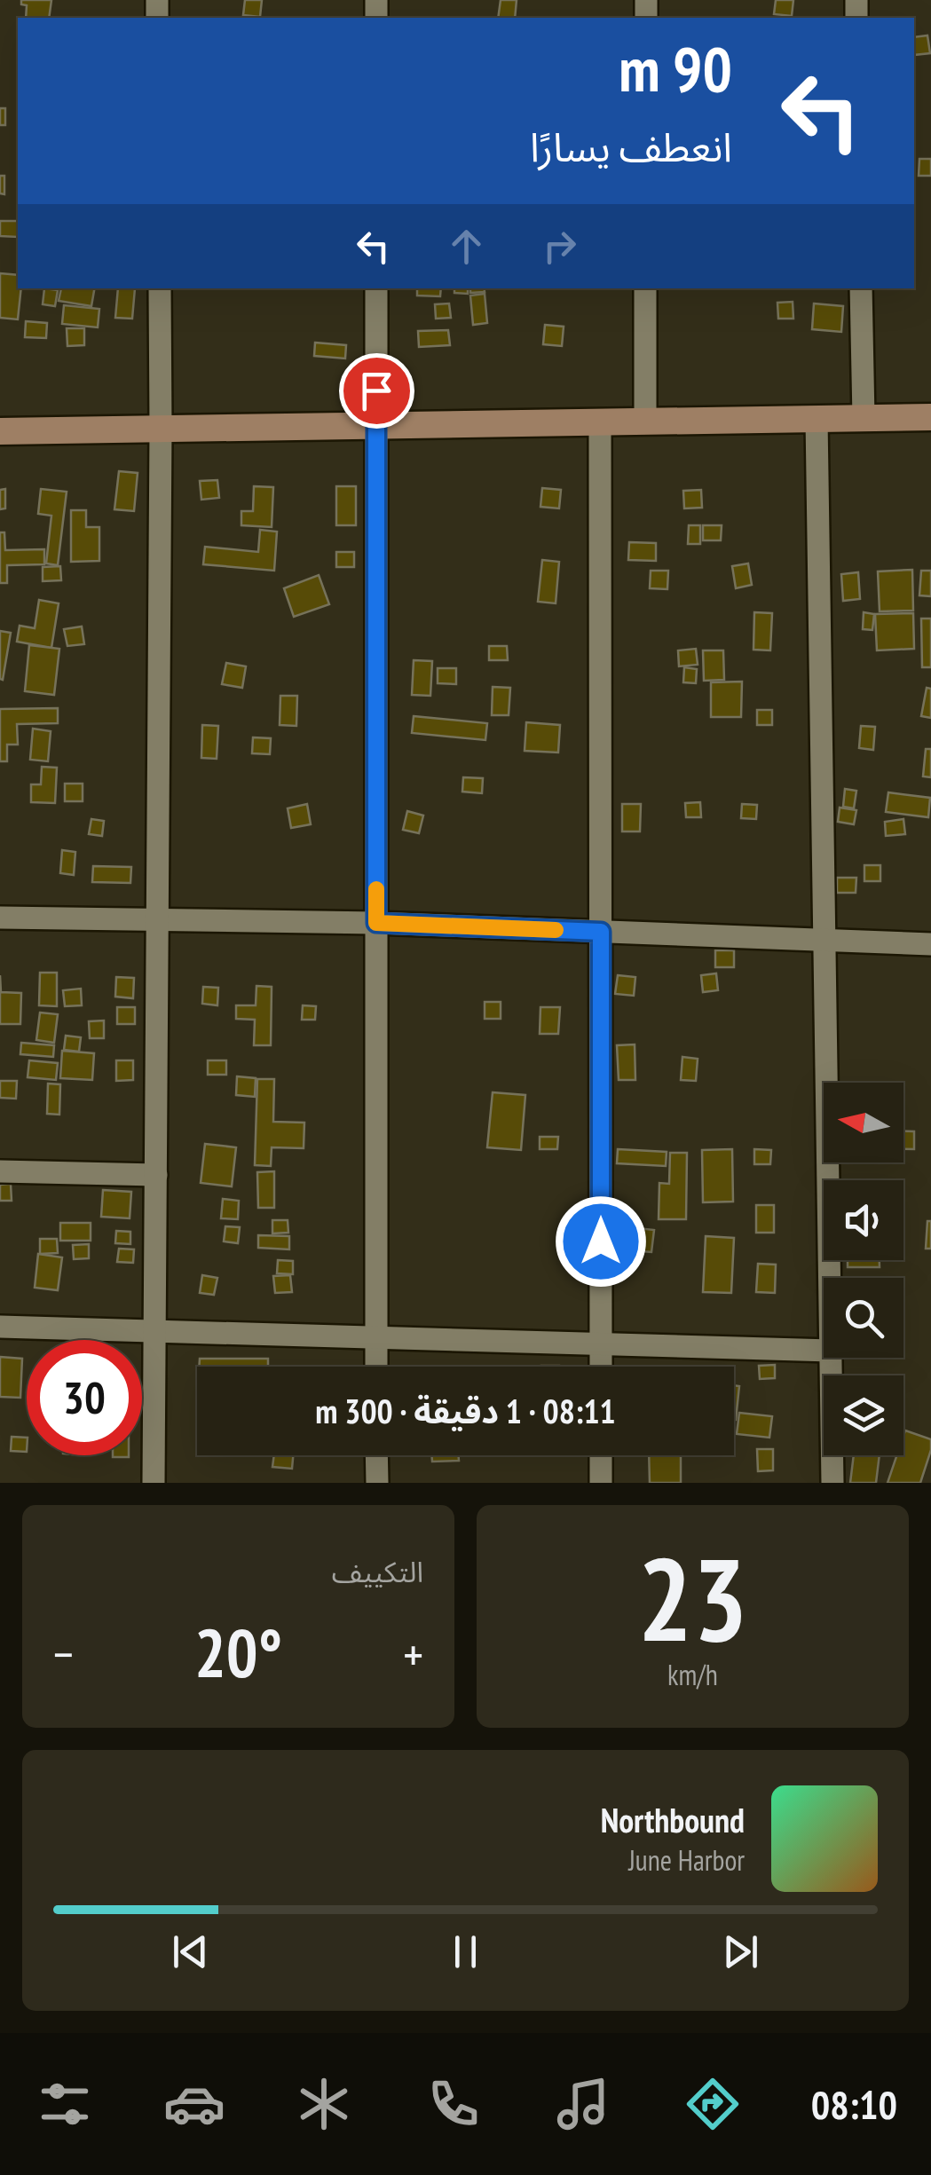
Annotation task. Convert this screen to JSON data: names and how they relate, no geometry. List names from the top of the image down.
{
  "north": "left",
  "page": {
    "turn": ["90 m", "انعطف يسارًا"],
    "limit": "30",
    "trip": "08:11 · 1 دقيقة · 300 m",
    "tile": [
      ["23", "km/h"],
      "التكييف"
    ],
    "heat": ["−", "20°", "+"],
    "song": ["Northbound", "June Harbor"],
    "tabs": "08:10"
  }
}
